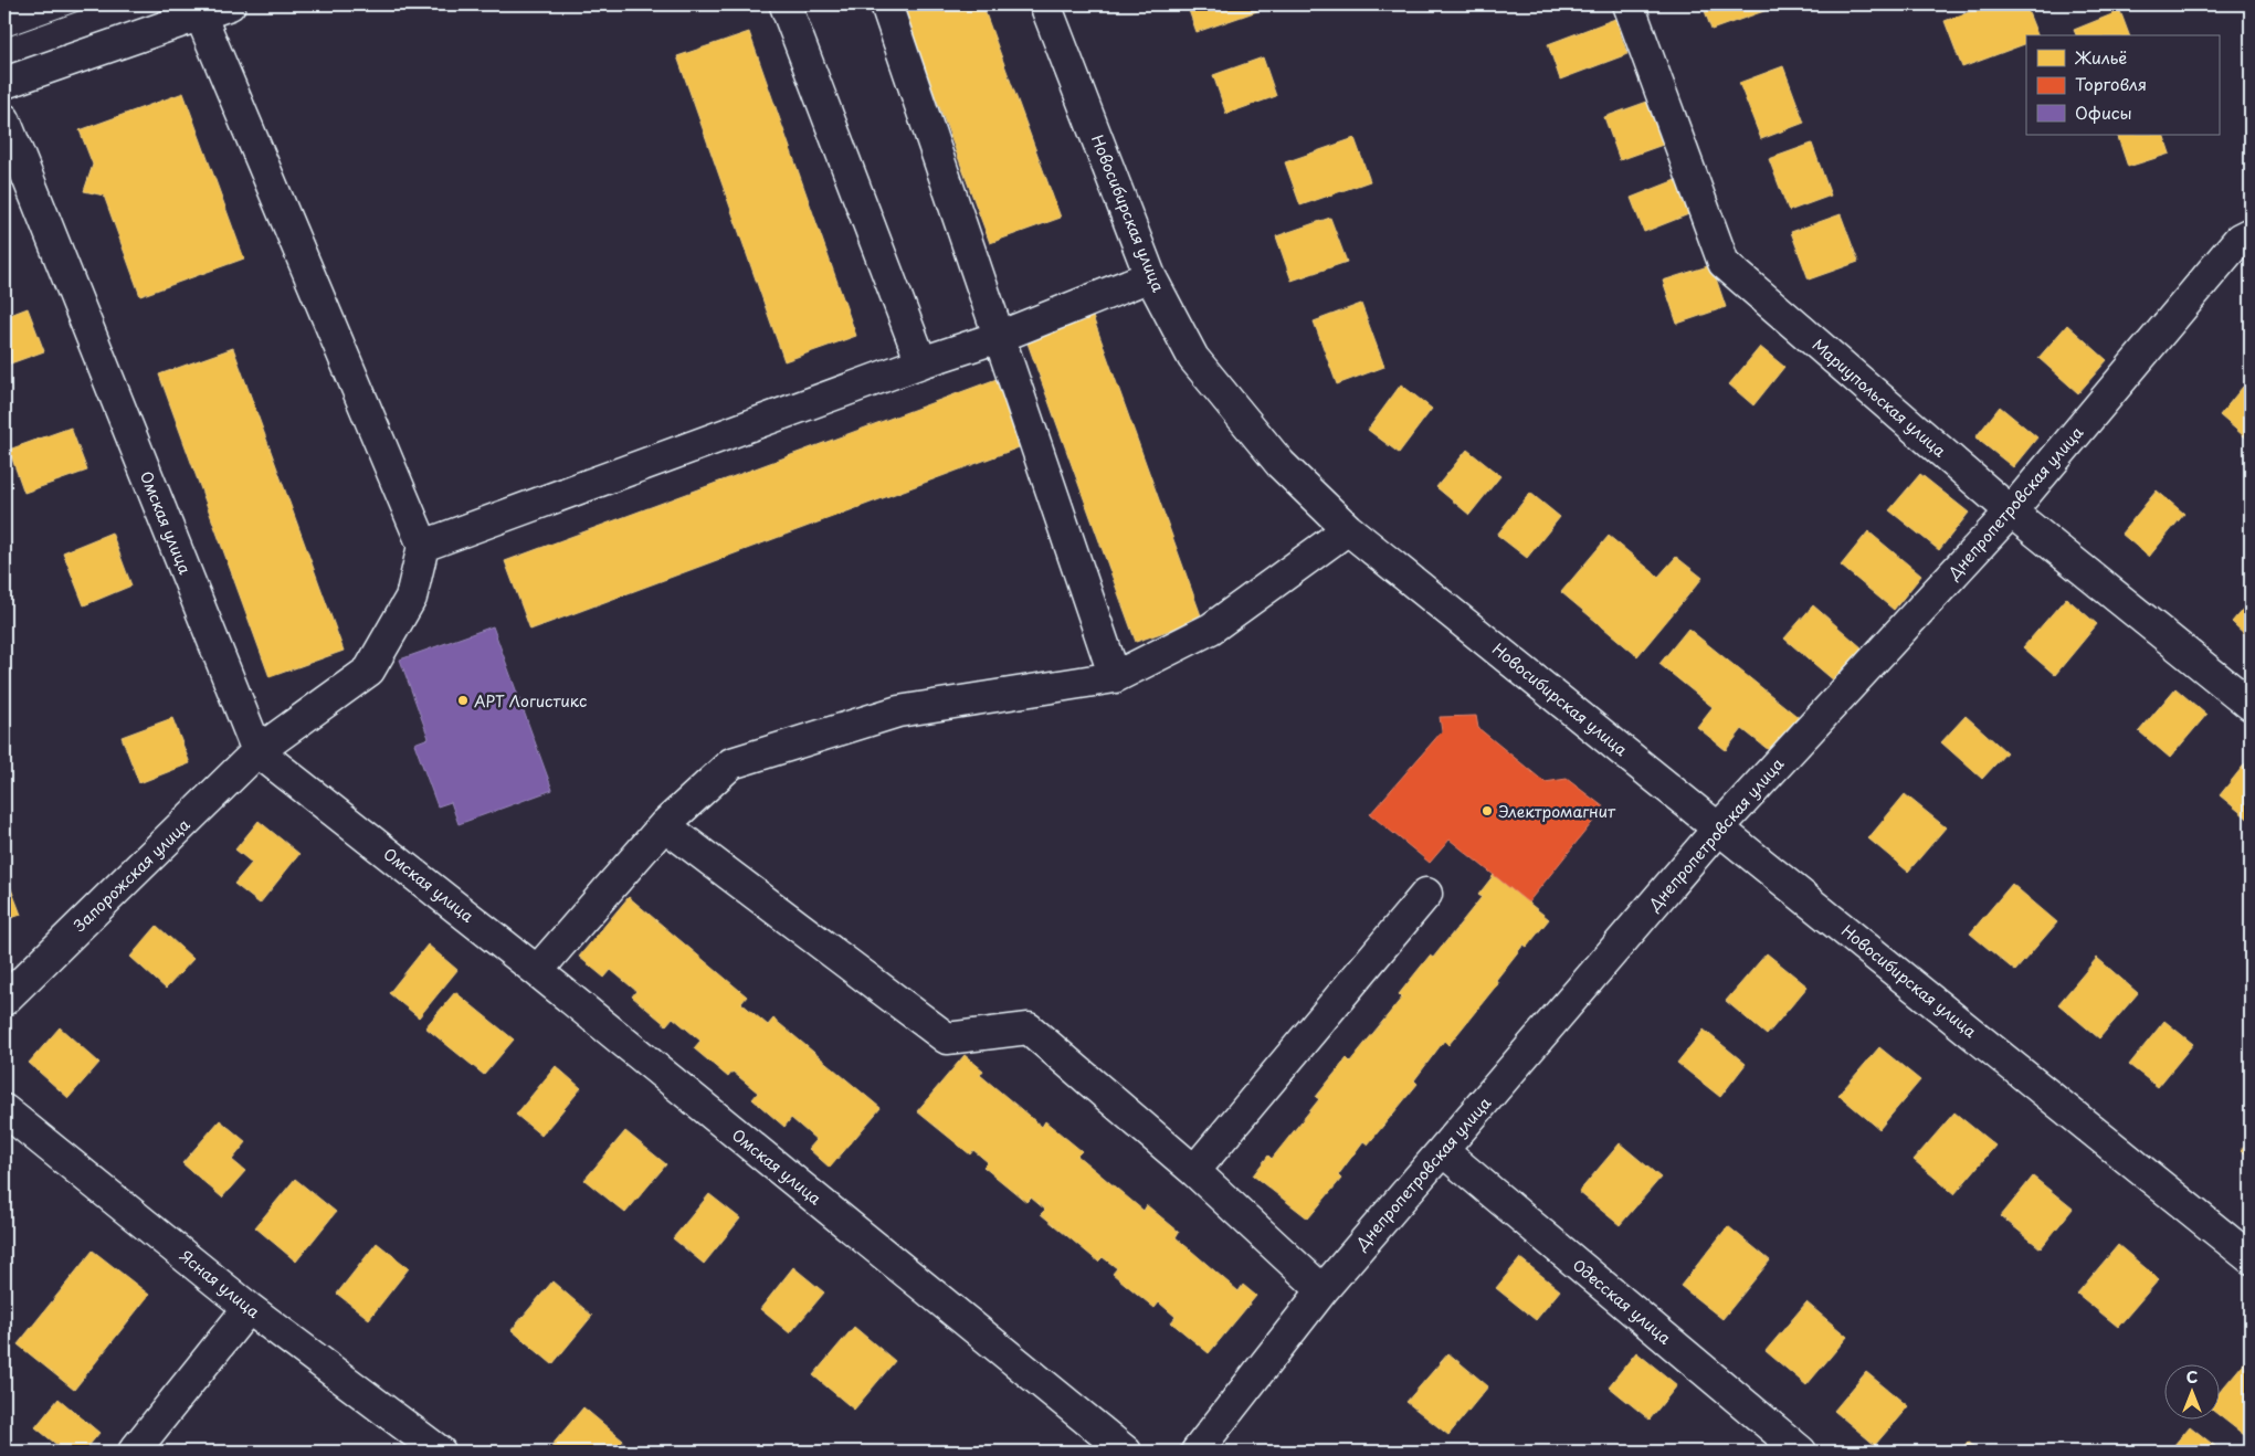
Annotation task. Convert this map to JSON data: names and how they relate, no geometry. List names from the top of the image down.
{
  "streets": {
    "street": [
      "Новосибирская улица",
      "Мариупольская улица",
      "Днепропетровская улица",
      "Омская улица",
      "Запорожская улица",
      "Ясная улица",
      "Одесская улица"
    ]
  },
  "crossings": [
    ["Новосибирская улица", "Днепропетровская улица"],
    ["Мариупольская улица", "Днепропетровская улица"],
    ["Днепропетровская улица", "Одесская улица"],
    ["Омская улица", "Запорожская улица"]
  ],
  "places": ["АРТ Логистикс", "Электромагнит"],
  "legend": ["Жильё", "Торговля", "Офисы"],
  "north": "top"
}
